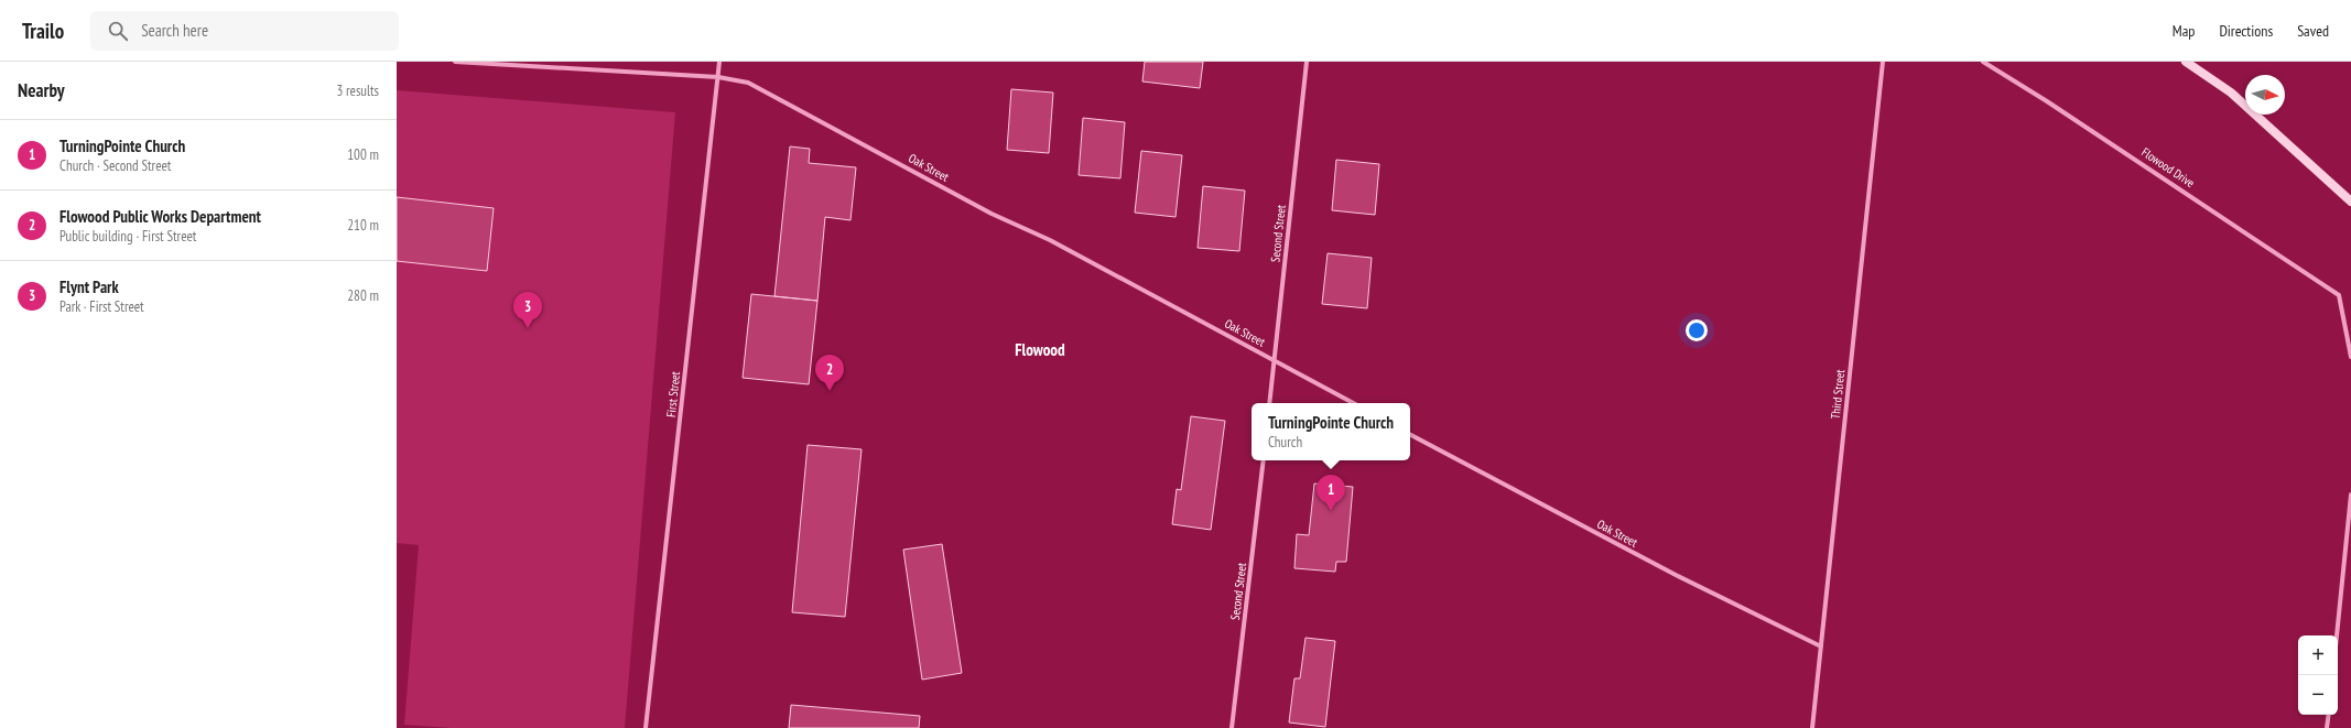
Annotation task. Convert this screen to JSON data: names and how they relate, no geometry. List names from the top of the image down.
{
  "streets": {
    "street": [
      "Oak Street",
      "Flowood Drive",
      "Second Street",
      "First Street",
      "Third Street"
    ]
  },
  "crossings": [
    ["Oak Street", "Second Street"],
    ["Oak Street", "First Street"],
    ["Oak Street", "Third Street"]
  ],
  "districts": ["Flowood"],
  "north": "right",
  "page": {
    "header": "Trailo",
    "search": "Search here",
    "nav": ["Map", "Directions", "Saved"],
    "heading": ["Nearby", "3 results"],
    "list": [
      {
        "mark": "1",
        "name": "TurningPointe Church",
        "note": "Church · Second Street",
        "value": "100 m"
      },
      {
        "mark": "2",
        "name": "Flowood Public Works Department",
        "note": "Public building · First Street",
        "value": "210 m"
      },
      {
        "mark": "3",
        "name": "Flynt Park",
        "note": "Park · First Street",
        "value": "280 m"
      }
    ],
    "pins": ["3", "2", "1"],
    "popup": ["TurningPointe Church", "Church"],
    "map_buttons": ["+", "−"]
  }
}
